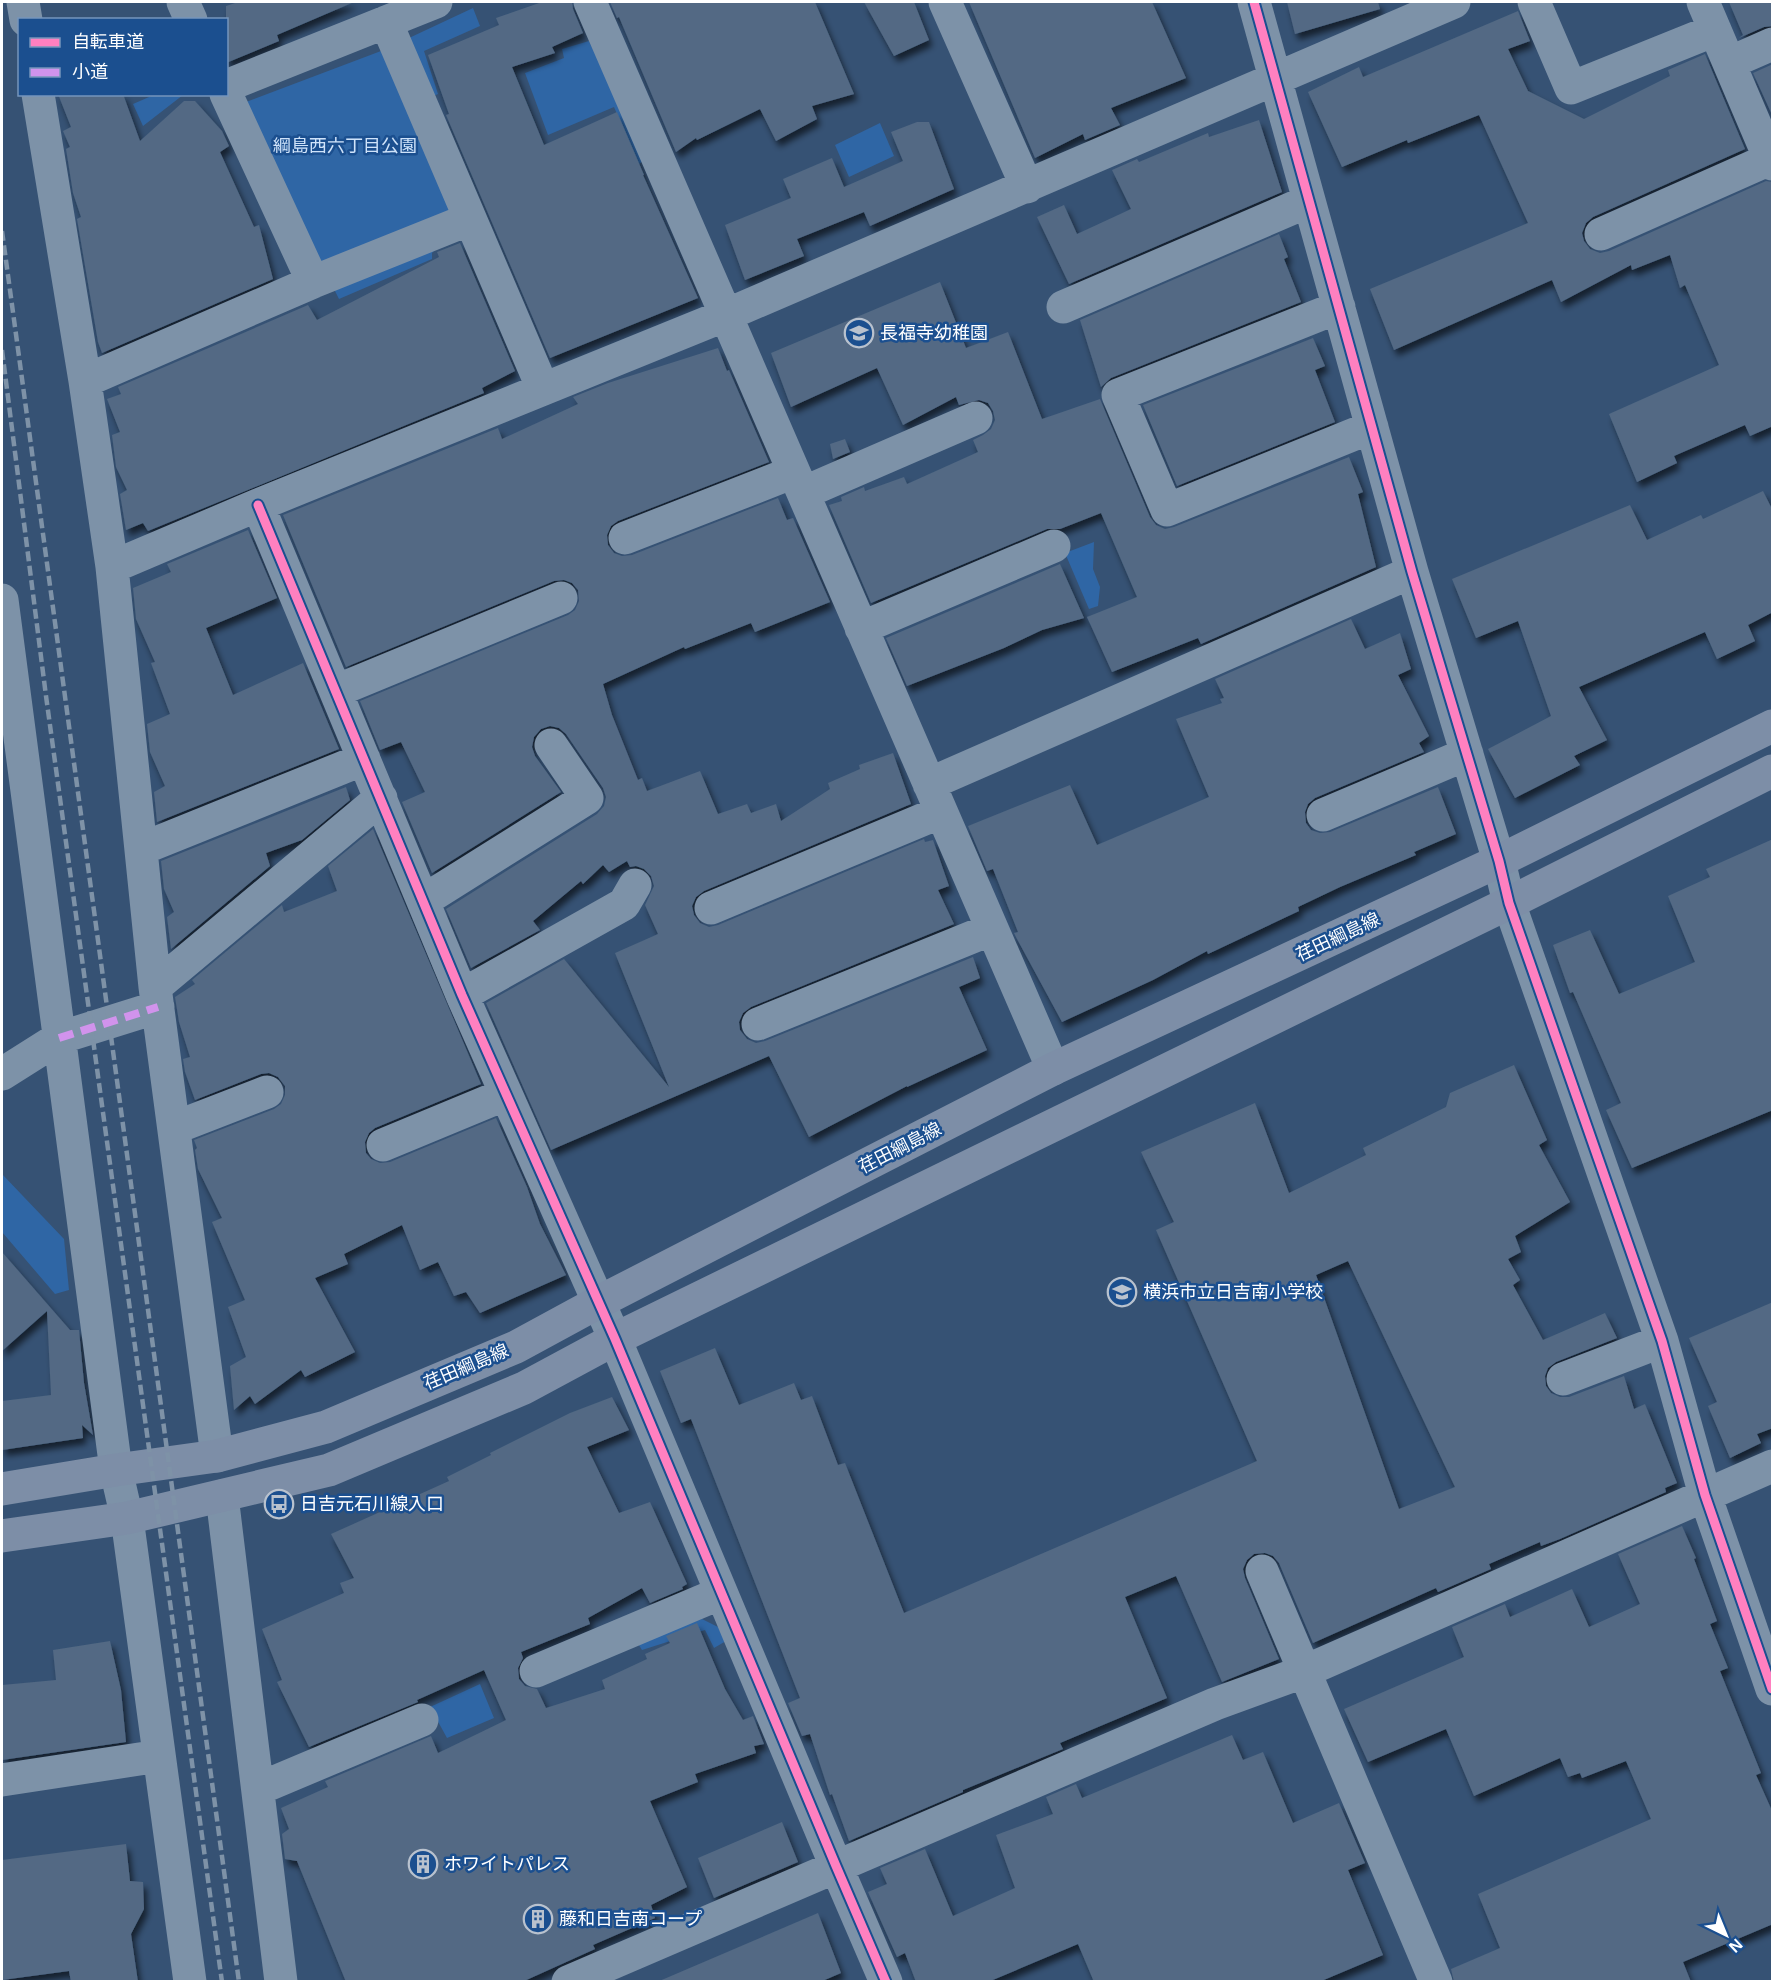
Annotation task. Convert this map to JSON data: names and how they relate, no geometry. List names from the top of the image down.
{
  "streets": {
    "main road": ["荏田綱島線"]
  },
  "parks": ["綱島西六丁目公園"],
  "places": {
    "school or university": ["長福寺幼稚園", "横浜市立日吉南小学校"],
    "bus stop": ["日吉元石川線入口"],
    "building": ["ホワイトパレス", "藤和日吉南コープ"]
  },
  "legend": ["自転車道", "小道"],
  "north": "bottom right"
}
